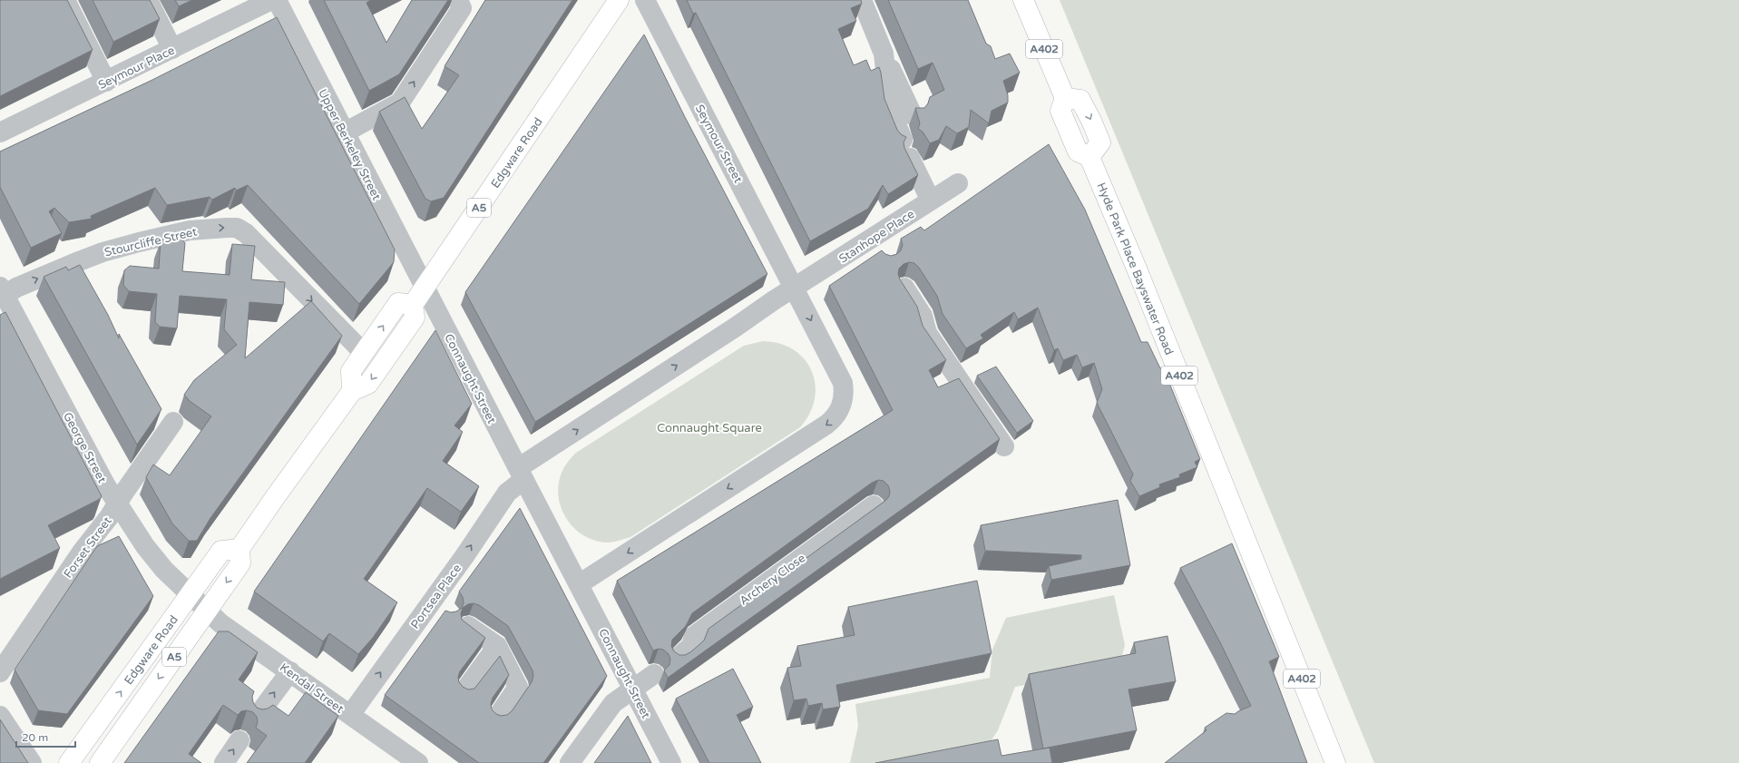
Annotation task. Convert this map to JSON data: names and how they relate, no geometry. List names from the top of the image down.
{
  "streets": {
    "main road": [
      "A402",
      "Edgware Road",
      "A5",
      "Hyde Park Place Bayswater Road"
    ],
    "street": [
      "Seymour Place",
      "Seymour Street",
      "Upper Berkeley Street",
      "Stanhope Place",
      "Stourcliffe Street",
      "Connaught Street",
      "George Street",
      "Forset Street",
      "Archery Close",
      "Portsea Place",
      "Kendal Street"
    ]
  },
  "crossings": [
    ["Seymour Street", "Stanhope Place"],
    ["Upper Berkeley Street", "Edgware Road"],
    ["Upper Berkeley Street", "Connaught Street"],
    ["Edgware Road", "Connaught Street"],
    ["Edgware Road", "George Street"],
    ["Edgware Road", "Kendal Street"],
    ["Stourcliffe Street", "George Street"],
    ["Connaught Street", "Portsea Place"],
    ["George Street", "Forset Street"],
    ["George Street", "Kendal Street"],
    ["Portsea Place", "Kendal Street"]
  ],
  "one_way": ["Stourcliffe Street", "Portsea Place"],
  "parks": ["Connaught Square"],
  "scale_bar": "20 m"
}
